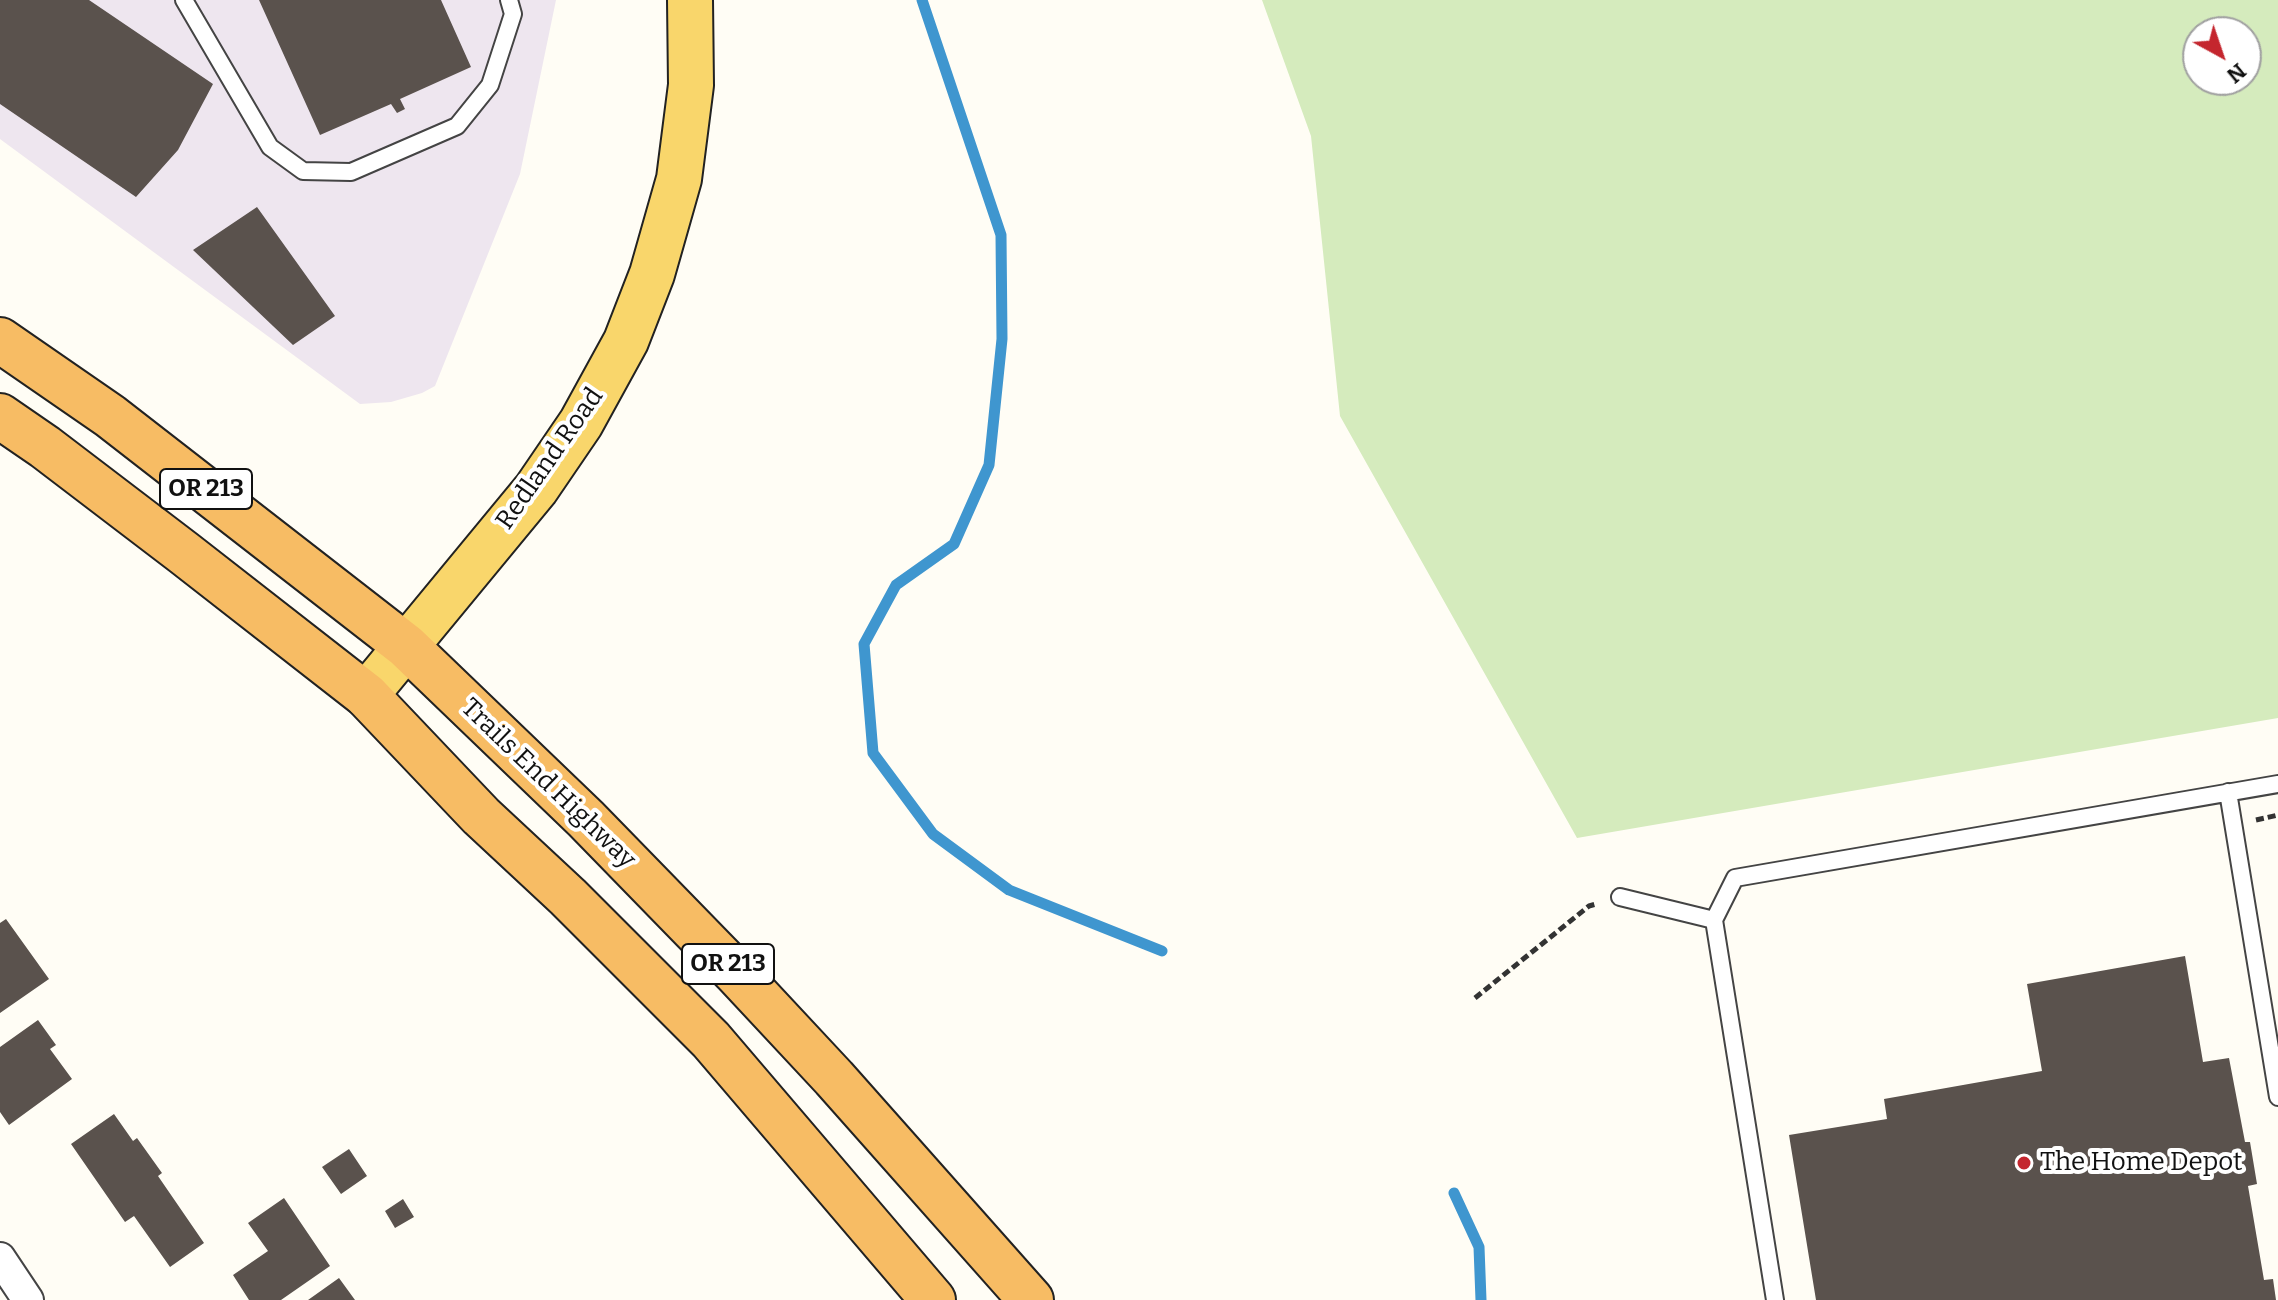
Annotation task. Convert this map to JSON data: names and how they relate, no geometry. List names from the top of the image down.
{
  "streets": {
    "highway": ["OR 213", "Trails End Highway"],
    "main road": ["Redland Road"]
  },
  "crossings": [
    ["Redland Road", "OR 213"],
    ["Redland Road", "Trails End Highway"]
  ],
  "places": ["The Home Depot"],
  "north": "bottom right"
}
